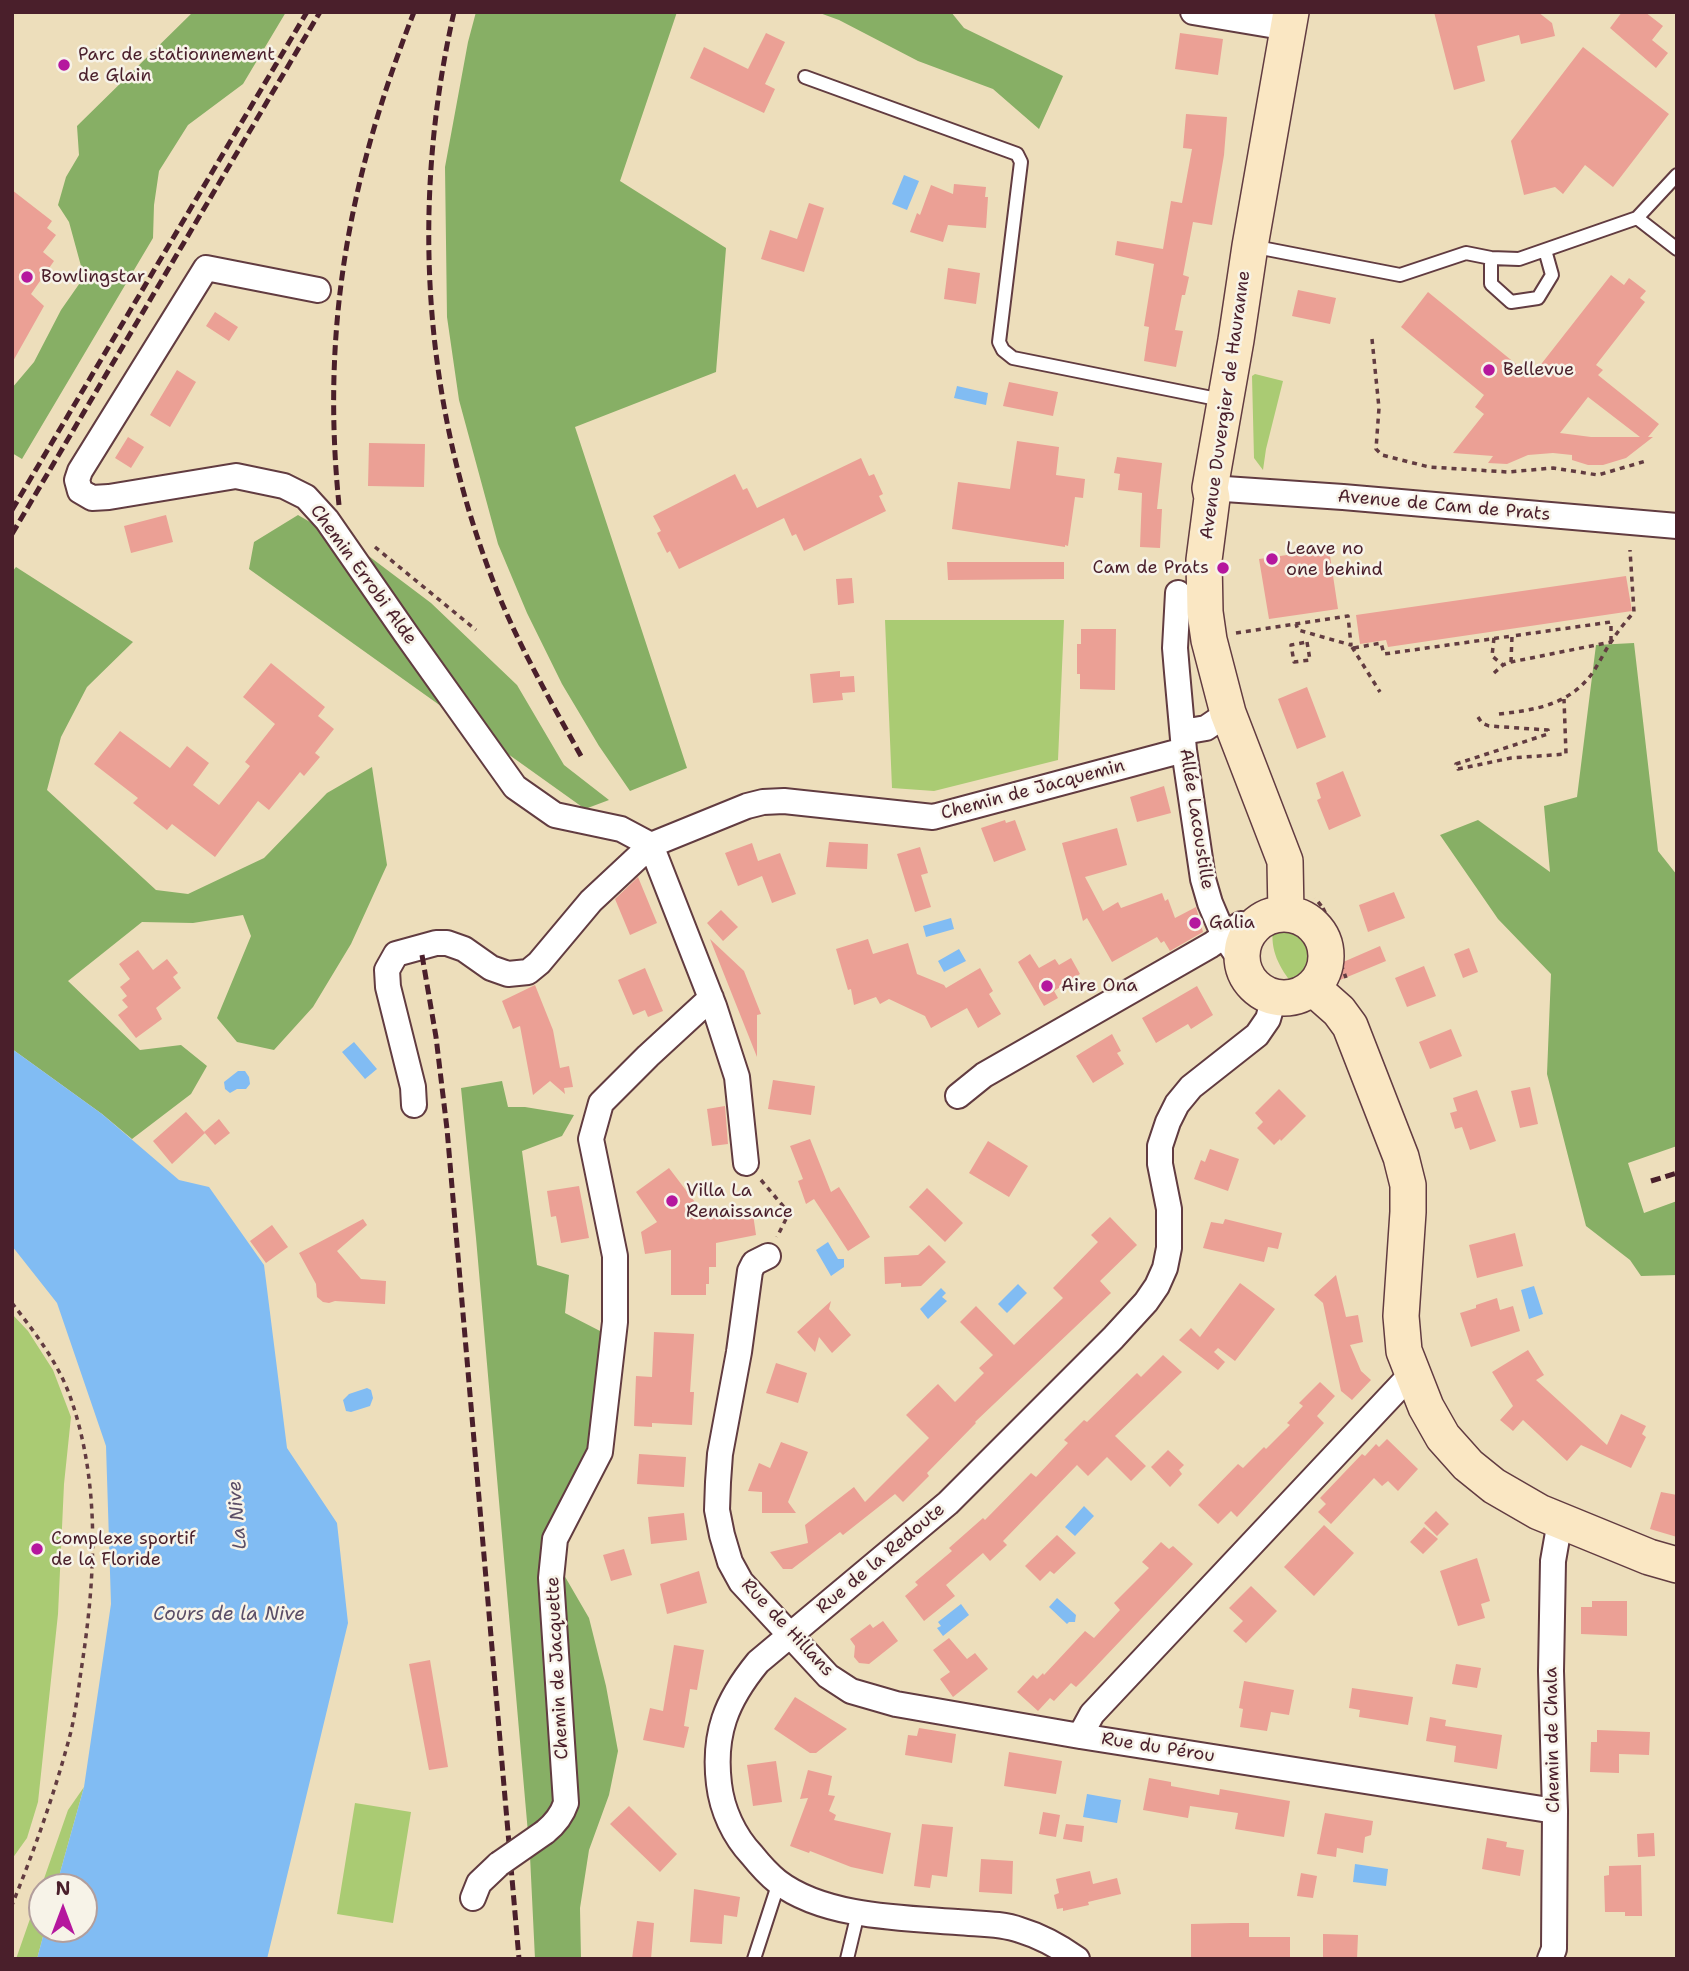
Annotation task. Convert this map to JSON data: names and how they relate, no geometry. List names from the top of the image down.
{
  "streets": {
    "main road": ["Avenue Duvergier de Hauranne"],
    "street": [
      "Avenue de Cam de Prats",
      "Chemin Errobi Alde",
      "Chemin de Jacquemin",
      "Allée Lacoustille",
      "Rue de la Redoute",
      "Rue de Hillans",
      "Chemin de Jacquette",
      "Chemin de Chala",
      "Rue du Pérou"
    ]
  },
  "crossings": [
    ["Avenue Duvergier de Hauranne", "Avenue de Cam de Prats"],
    ["Avenue Duvergier de Hauranne", "Allée Lacoustille"],
    ["Avenue Duvergier de Hauranne", "Rue de la Redoute"],
    ["Chemin Errobi Alde", "Chemin de Jacquemin"],
    ["Chemin de Jacquemin", "Allée Lacoustille"],
    ["Allée Lacoustille", "Rue de la Redoute"],
    ["Rue de la Redoute", "Rue de Hillans"],
    ["Rue de Hillans", "Rue du Pérou"],
    ["Chemin de Chala", "Rue du Pérou"]
  ],
  "water": ["La Nive", "Cours de la Nive"],
  "places": [
    "Parc de stationnement de Glain",
    "Bowlingstar",
    "Bellevue",
    "Leave no one behind",
    "Cam de Prats",
    "Galia",
    "Aire Ona",
    "Villa La Renaissance",
    "Complexe sportif de la Floride"
  ],
  "north": "top"
}
